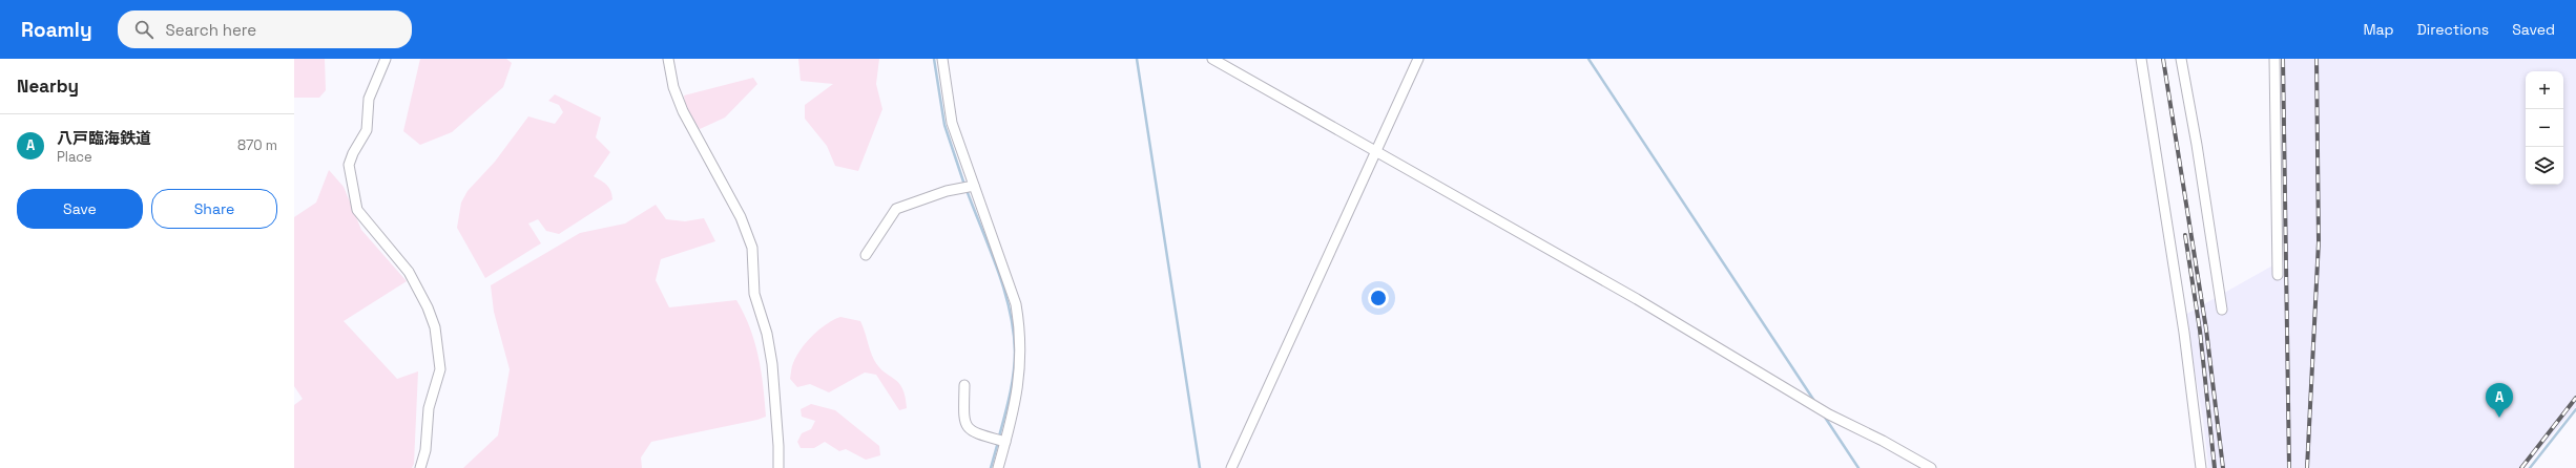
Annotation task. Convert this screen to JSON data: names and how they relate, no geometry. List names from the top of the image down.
{
  "page": {
    "header": "Roamly",
    "search": "Search here",
    "nav": ["Map", "Directions", "Saved"],
    "heading": "Nearby",
    "map_buttons": ["+", "−"],
    "list": [
      {
        "mark": "A",
        "name": "八戸臨海鉄道",
        "note": "Place",
        "value": "870 m"
      }
    ],
    "buttons": ["Save", "Share"],
    "pins": "A"
  }
}
